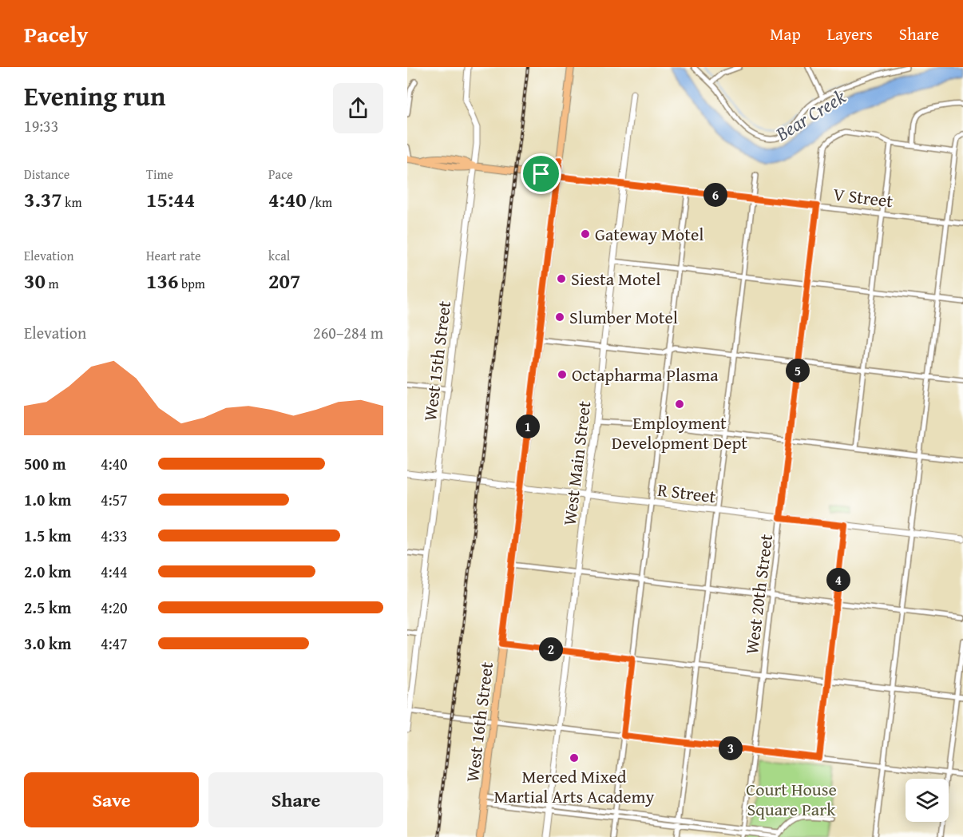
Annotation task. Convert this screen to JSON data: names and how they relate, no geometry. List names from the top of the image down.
{
  "streets": {
    "main road": ["V Street", "West 16th Street"],
    "street": [
      "West 15th Street",
      "West Main Street",
      "R Street",
      "West 20th Street"
    ]
  },
  "crossings": [
    ["V Street", "West 15th Street"],
    ["V Street", "West Main Street"],
    ["V Street", "West 20th Street"],
    ["V Street", "West 16th Street"],
    ["West 15th Street", "R Street"],
    ["West Main Street", "R Street"],
    ["R Street", "West 20th Street"],
    ["R Street", "West 16th Street"]
  ],
  "water": ["Bear Creek"],
  "parks": ["Court House Square Park"],
  "places": [
    "Gateway Motel",
    "Siesta Motel",
    "Slumber Motel",
    "Octapharma Plasma",
    "Employment Development Dept",
    "Merced Mixed Martial Arts Academy"
  ],
  "page": {
    "header": "Pacely",
    "nav": ["Map", "Layers", "Share"],
    "heading": ["Evening run", "19:33"],
    "stats": [
      ["Distance", "3.37 km"],
      ["Time", "15:44"],
      ["Pace", "4:40 /km"],
      ["Elevation", "30 m"],
      ["Heart rate", "136 bpm"],
      ["kcal", "207"]
    ],
    "pins": [
      "6",
      "5",
      "1",
      "4",
      "2",
      "3"
    ],
    "chart": ["Elevation", "260–284 m"],
    "list": [
      {
        "name": "500 m",
        "note": "4:40"
      },
      {
        "name": "1.0 km",
        "note": "4:57"
      },
      {
        "name": "1.5 km",
        "note": "4:33"
      },
      {
        "name": "2.0 km",
        "note": "4:44"
      },
      {
        "name": "2.5 km",
        "note": "4:20"
      },
      {
        "name": "3.0 km",
        "note": "4:47"
      }
    ],
    "buttons": ["Save", "Share"]
  }
}
